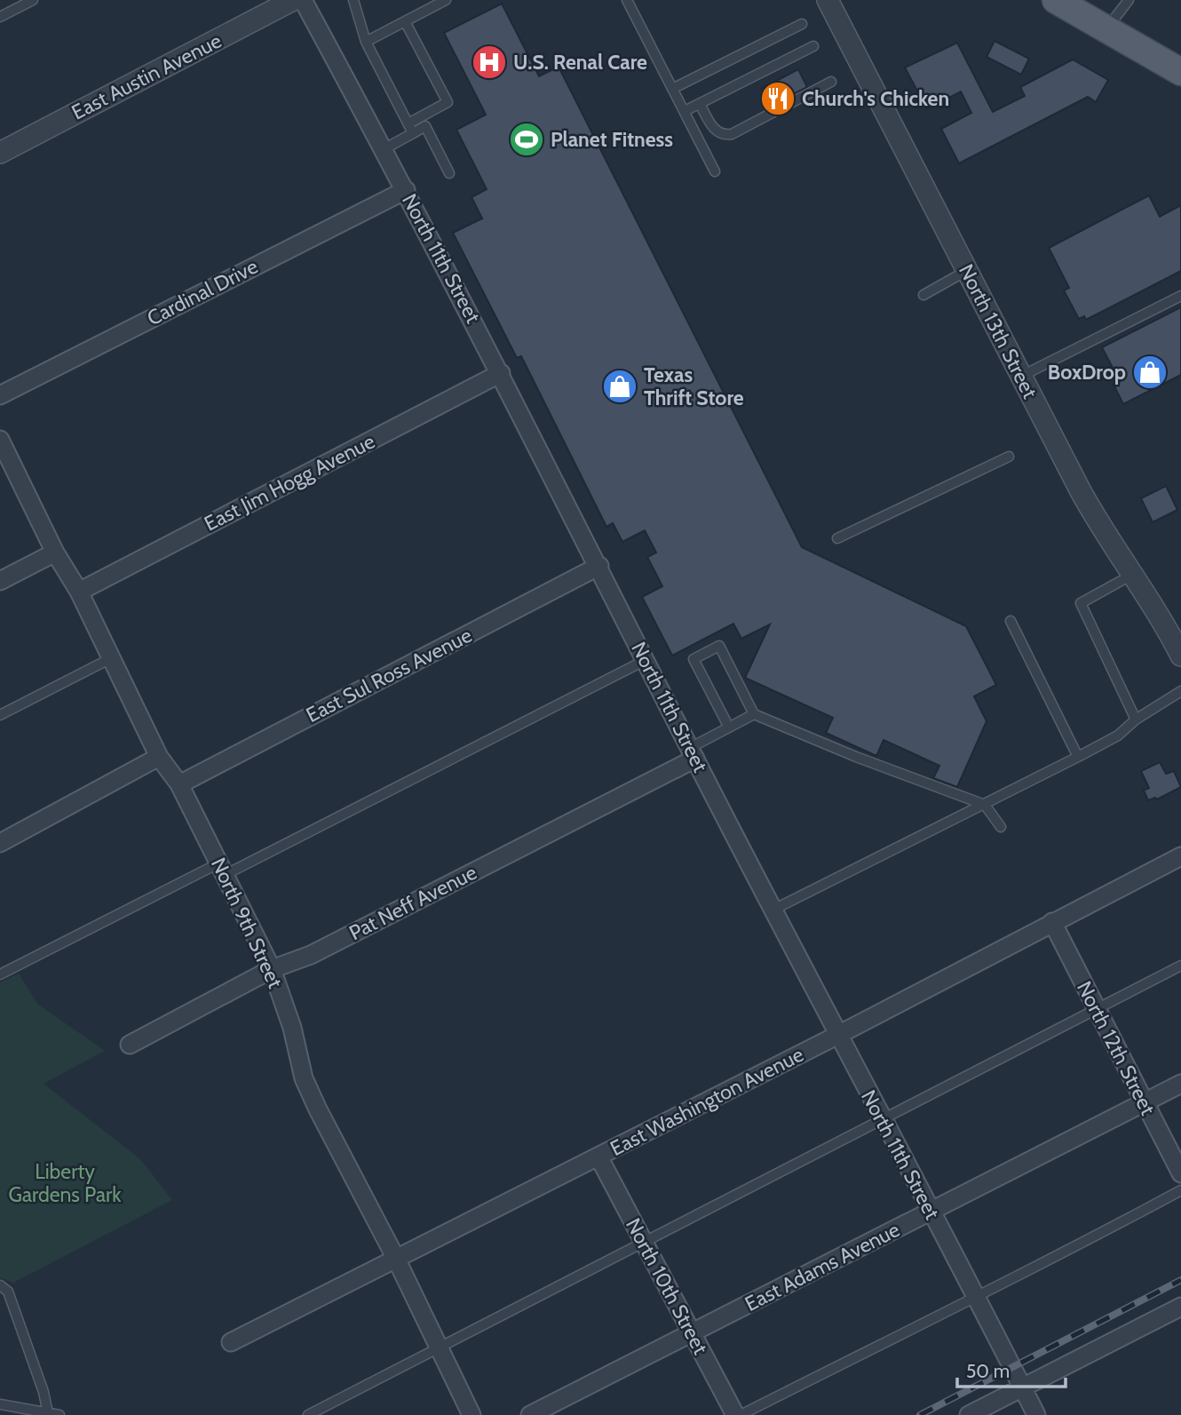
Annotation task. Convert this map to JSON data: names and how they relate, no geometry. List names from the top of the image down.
{
  "streets": {
    "street": [
      "East Austin Avenue",
      "North 11th Street",
      "Cardinal Drive",
      "North 13th Street",
      "East Jim Hogg Avenue",
      "East Sul Ross Avenue",
      "Pat Neff Avenue",
      "North 9th Street",
      "North 12th Street",
      "East Washington Avenue",
      "East Adams Avenue",
      "North 10th Street"
    ]
  },
  "crossings": [
    ["North 11th Street", "Cardinal Drive"],
    ["North 11th Street", "East Jim Hogg Avenue"],
    ["North 11th Street", "East Sul Ross Avenue"],
    ["North 11th Street", "Pat Neff Avenue"],
    ["North 11th Street", "East Washington Avenue"],
    ["North 11th Street", "East Adams Avenue"],
    ["East Jim Hogg Avenue", "North 9th Street"],
    ["East Sul Ross Avenue", "North 9th Street"],
    ["Pat Neff Avenue", "North 9th Street"],
    ["North 9th Street", "East Washington Avenue"],
    ["North 12th Street", "East Washington Avenue"],
    ["North 12th Street", "East Adams Avenue"],
    ["East Washington Avenue", "North 10th Street"],
    ["East Adams Avenue", "North 10th Street"]
  ],
  "parks": ["Liberty Gardens Park"],
  "places": {
    "hospital": ["U.S. Renal Care"],
    "restaurant": ["Church's Chicken"],
    "sports": ["Planet Fitness"],
    "shop": ["BoxDrop", "Texas Thrift Store"]
  },
  "scale_bar": "50 m"
}
